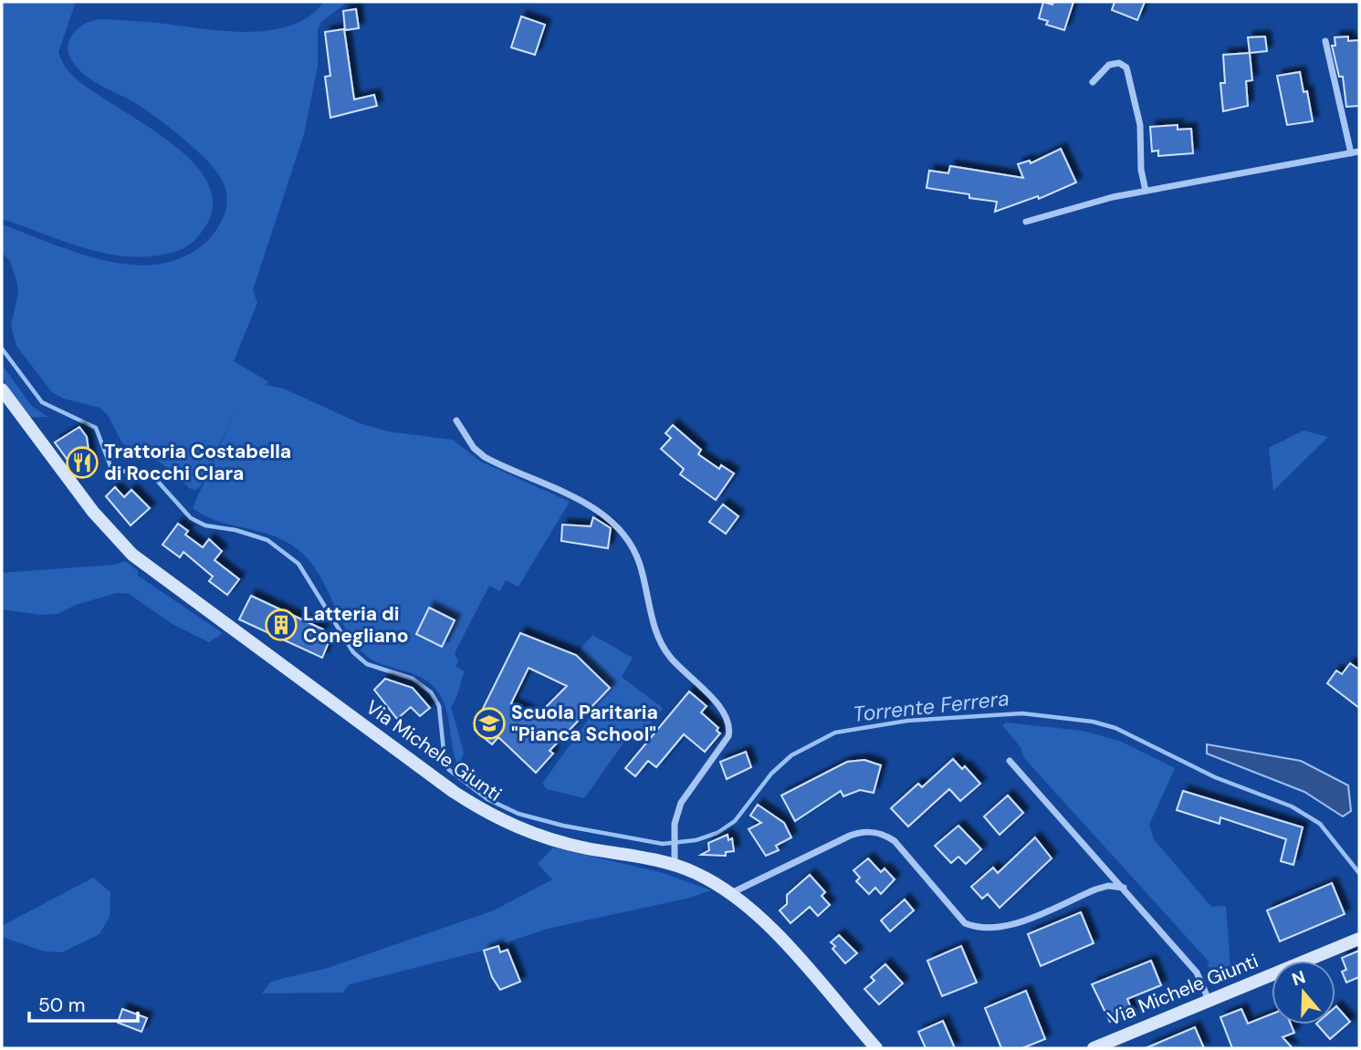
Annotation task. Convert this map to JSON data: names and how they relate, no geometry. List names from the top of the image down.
{
  "streets": {
    "street": ["Via Michele Giunti"]
  },
  "water": ["Torrente Ferrera"],
  "places": {
    "restaurant": ["Trattoria Costabella di Rocchi Clara"],
    "building": ["Latteria di Conegliano"],
    "school or university": ["Scuola Paritaria \"Pianca School\""]
  },
  "scale_bar": "50 m",
  "north": "top"
}
